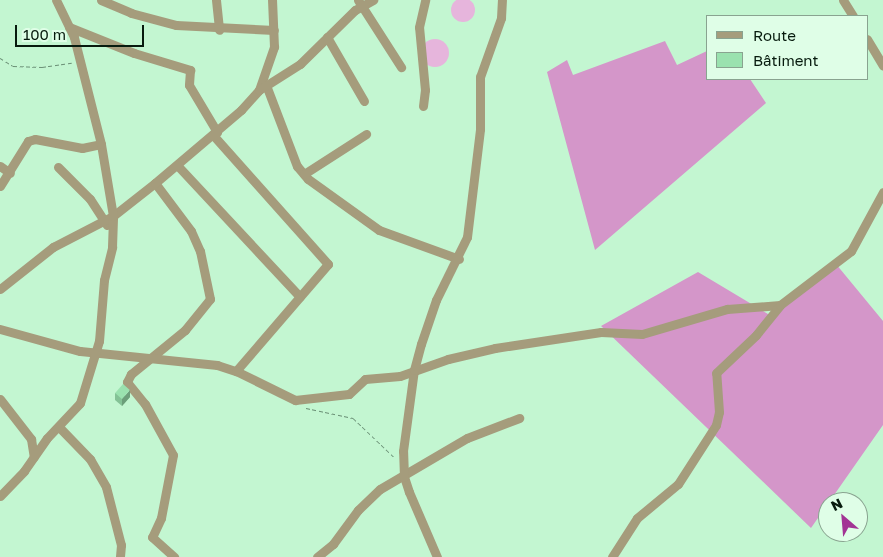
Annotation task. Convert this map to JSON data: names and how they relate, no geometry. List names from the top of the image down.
{
  "legend": ["Route", "Bâtiment"],
  "scale_bar": "100 m",
  "north": "top left"
}
